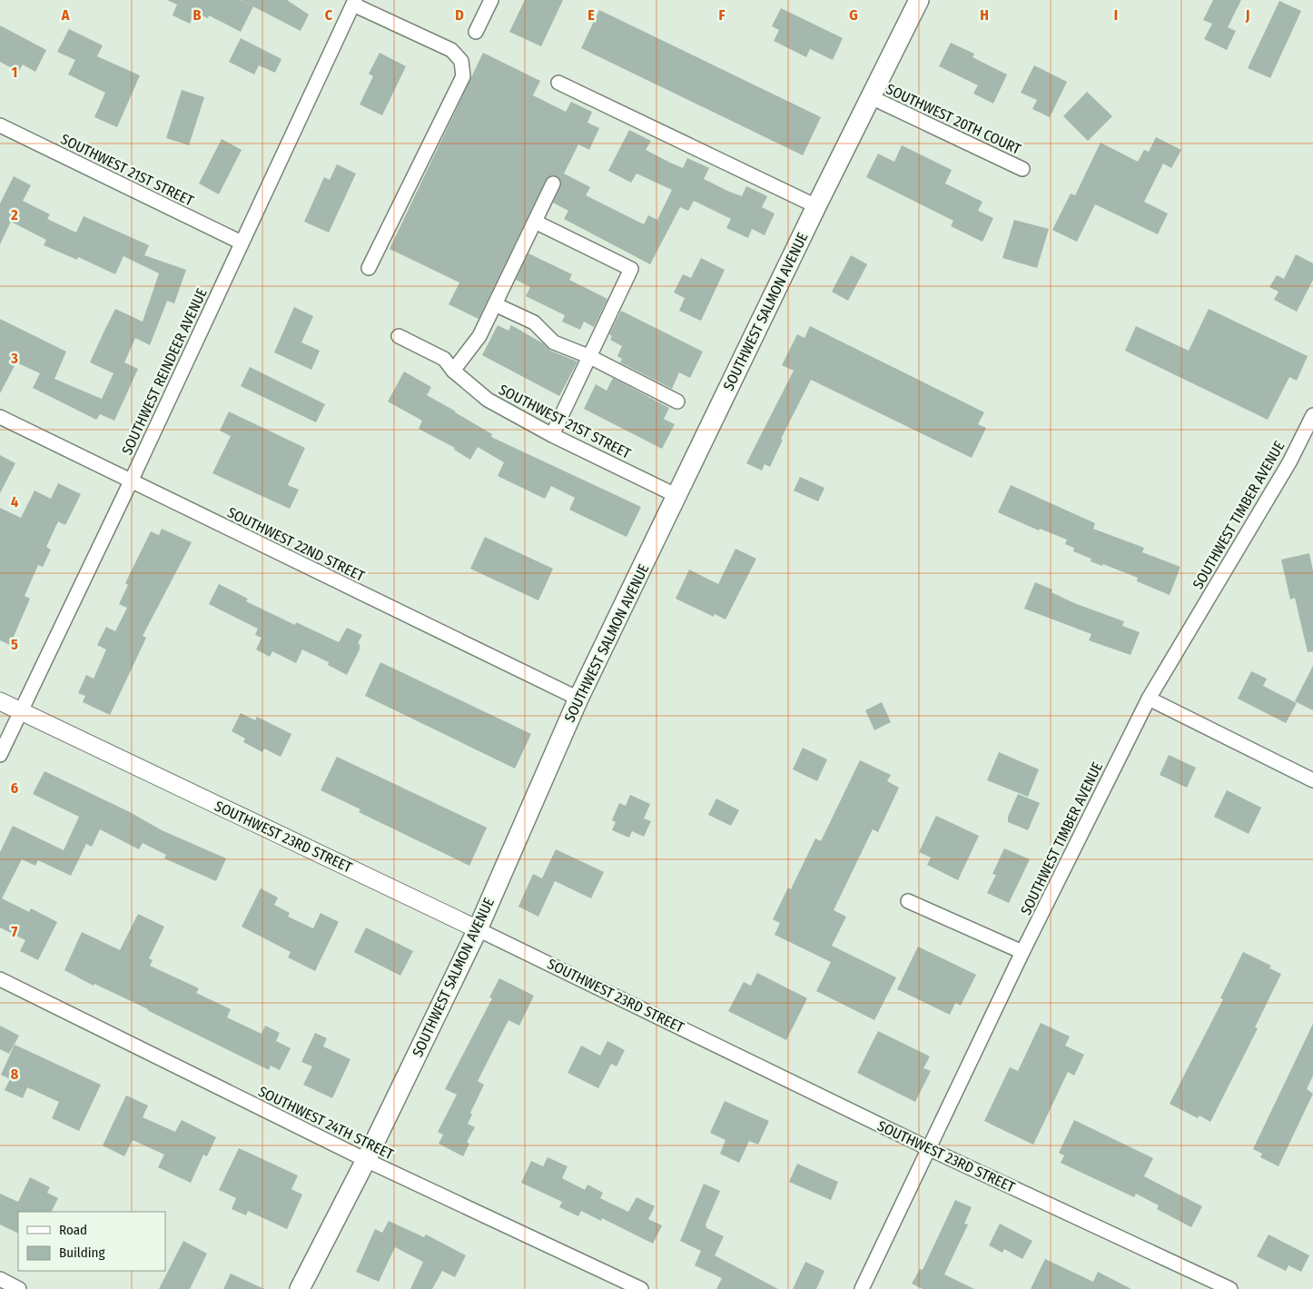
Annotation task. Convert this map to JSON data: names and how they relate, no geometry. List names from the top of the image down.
{
  "streets": {
    "main road": ["SOUTHWEST SALMON AVENUE"],
    "street": [
      "SOUTHWEST 20TH COURT",
      "SOUTHWEST 21ST STREET",
      "SOUTHWEST REINDEER AVENUE",
      "SOUTHWEST TIMBER AVENUE",
      "SOUTHWEST 22ND STREET",
      "SOUTHWEST 23RD STREET",
      "SOUTHWEST 24TH STREET"
    ]
  },
  "crossings": [
    ["SOUTHWEST 20TH COURT", "SOUTHWEST SALMON AVENUE"],
    ["SOUTHWEST 21ST STREET", "SOUTHWEST SALMON AVENUE"],
    ["SOUTHWEST 21ST STREET", "SOUTHWEST REINDEER AVENUE"],
    ["SOUTHWEST SALMON AVENUE", "SOUTHWEST 22ND STREET"],
    ["SOUTHWEST SALMON AVENUE", "SOUTHWEST 23RD STREET"],
    ["SOUTHWEST SALMON AVENUE", "SOUTHWEST 24TH STREET"],
    ["SOUTHWEST REINDEER AVENUE", "SOUTHWEST 22ND STREET"],
    ["SOUTHWEST REINDEER AVENUE", "SOUTHWEST 23RD STREET"],
    ["SOUTHWEST TIMBER AVENUE", "SOUTHWEST 23RD STREET"]
  ],
  "legend": ["Road", "Building"],
  "grid": {
    "columns": [
      "A",
      "B",
      "C",
      "D",
      "E",
      "F",
      "G",
      "H",
      "I",
      "J"
    ],
    "rows": [
      "1",
      "2",
      "3",
      "4",
      "5",
      "6",
      "7",
      "8"
    ]
  }
}
